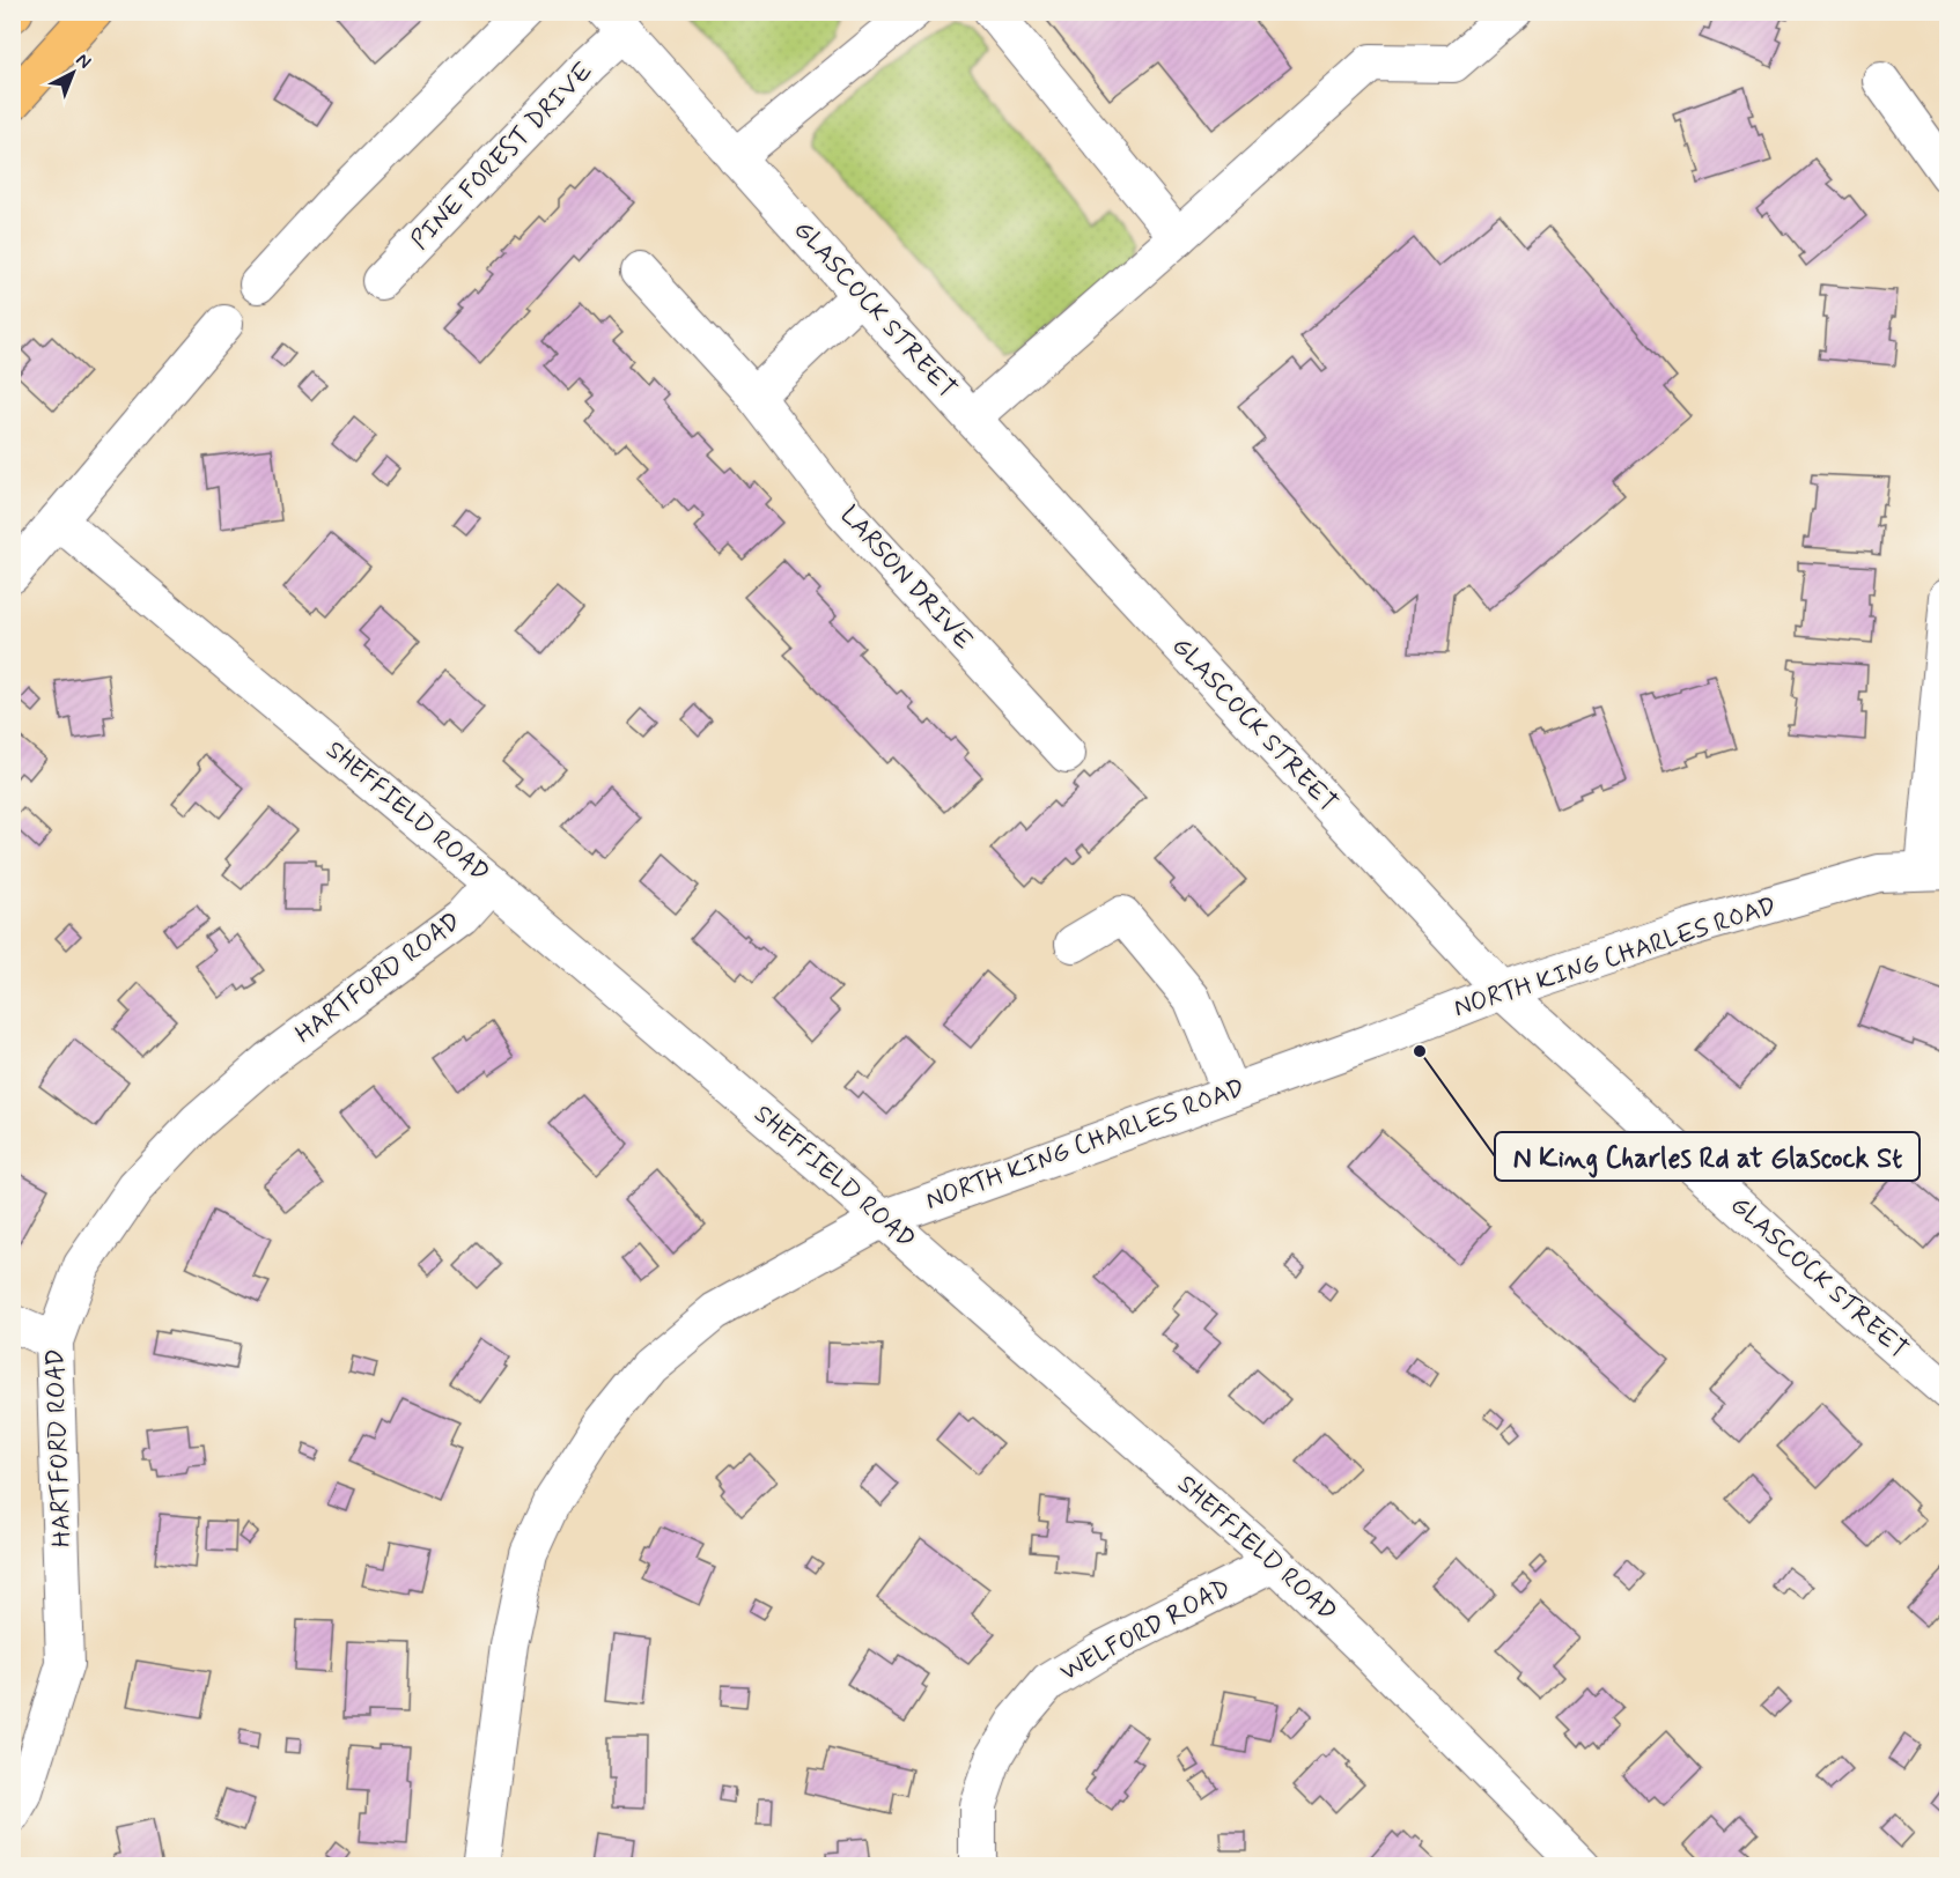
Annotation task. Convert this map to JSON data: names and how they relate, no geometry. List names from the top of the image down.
{
  "streets": {
    "street": [
      "PINE FOREST DRIVE",
      "GLASCOCK STREET",
      "LARSON DRIVE",
      "SHEFFIELD ROAD",
      "NORTH KING CHARLES ROAD",
      "HARTFORD ROAD",
      "WELFORD ROAD"
    ]
  },
  "crossings": [
    ["PINE FOREST DRIVE", "GLASCOCK STREET"],
    ["GLASCOCK STREET", "NORTH KING CHARLES ROAD"],
    ["SHEFFIELD ROAD", "NORTH KING CHARLES ROAD"],
    ["SHEFFIELD ROAD", "HARTFORD ROAD"],
    ["SHEFFIELD ROAD", "WELFORD ROAD"]
  ],
  "places": ["N King Charles Rd at Glascock St"],
  "north": "top right"
}
